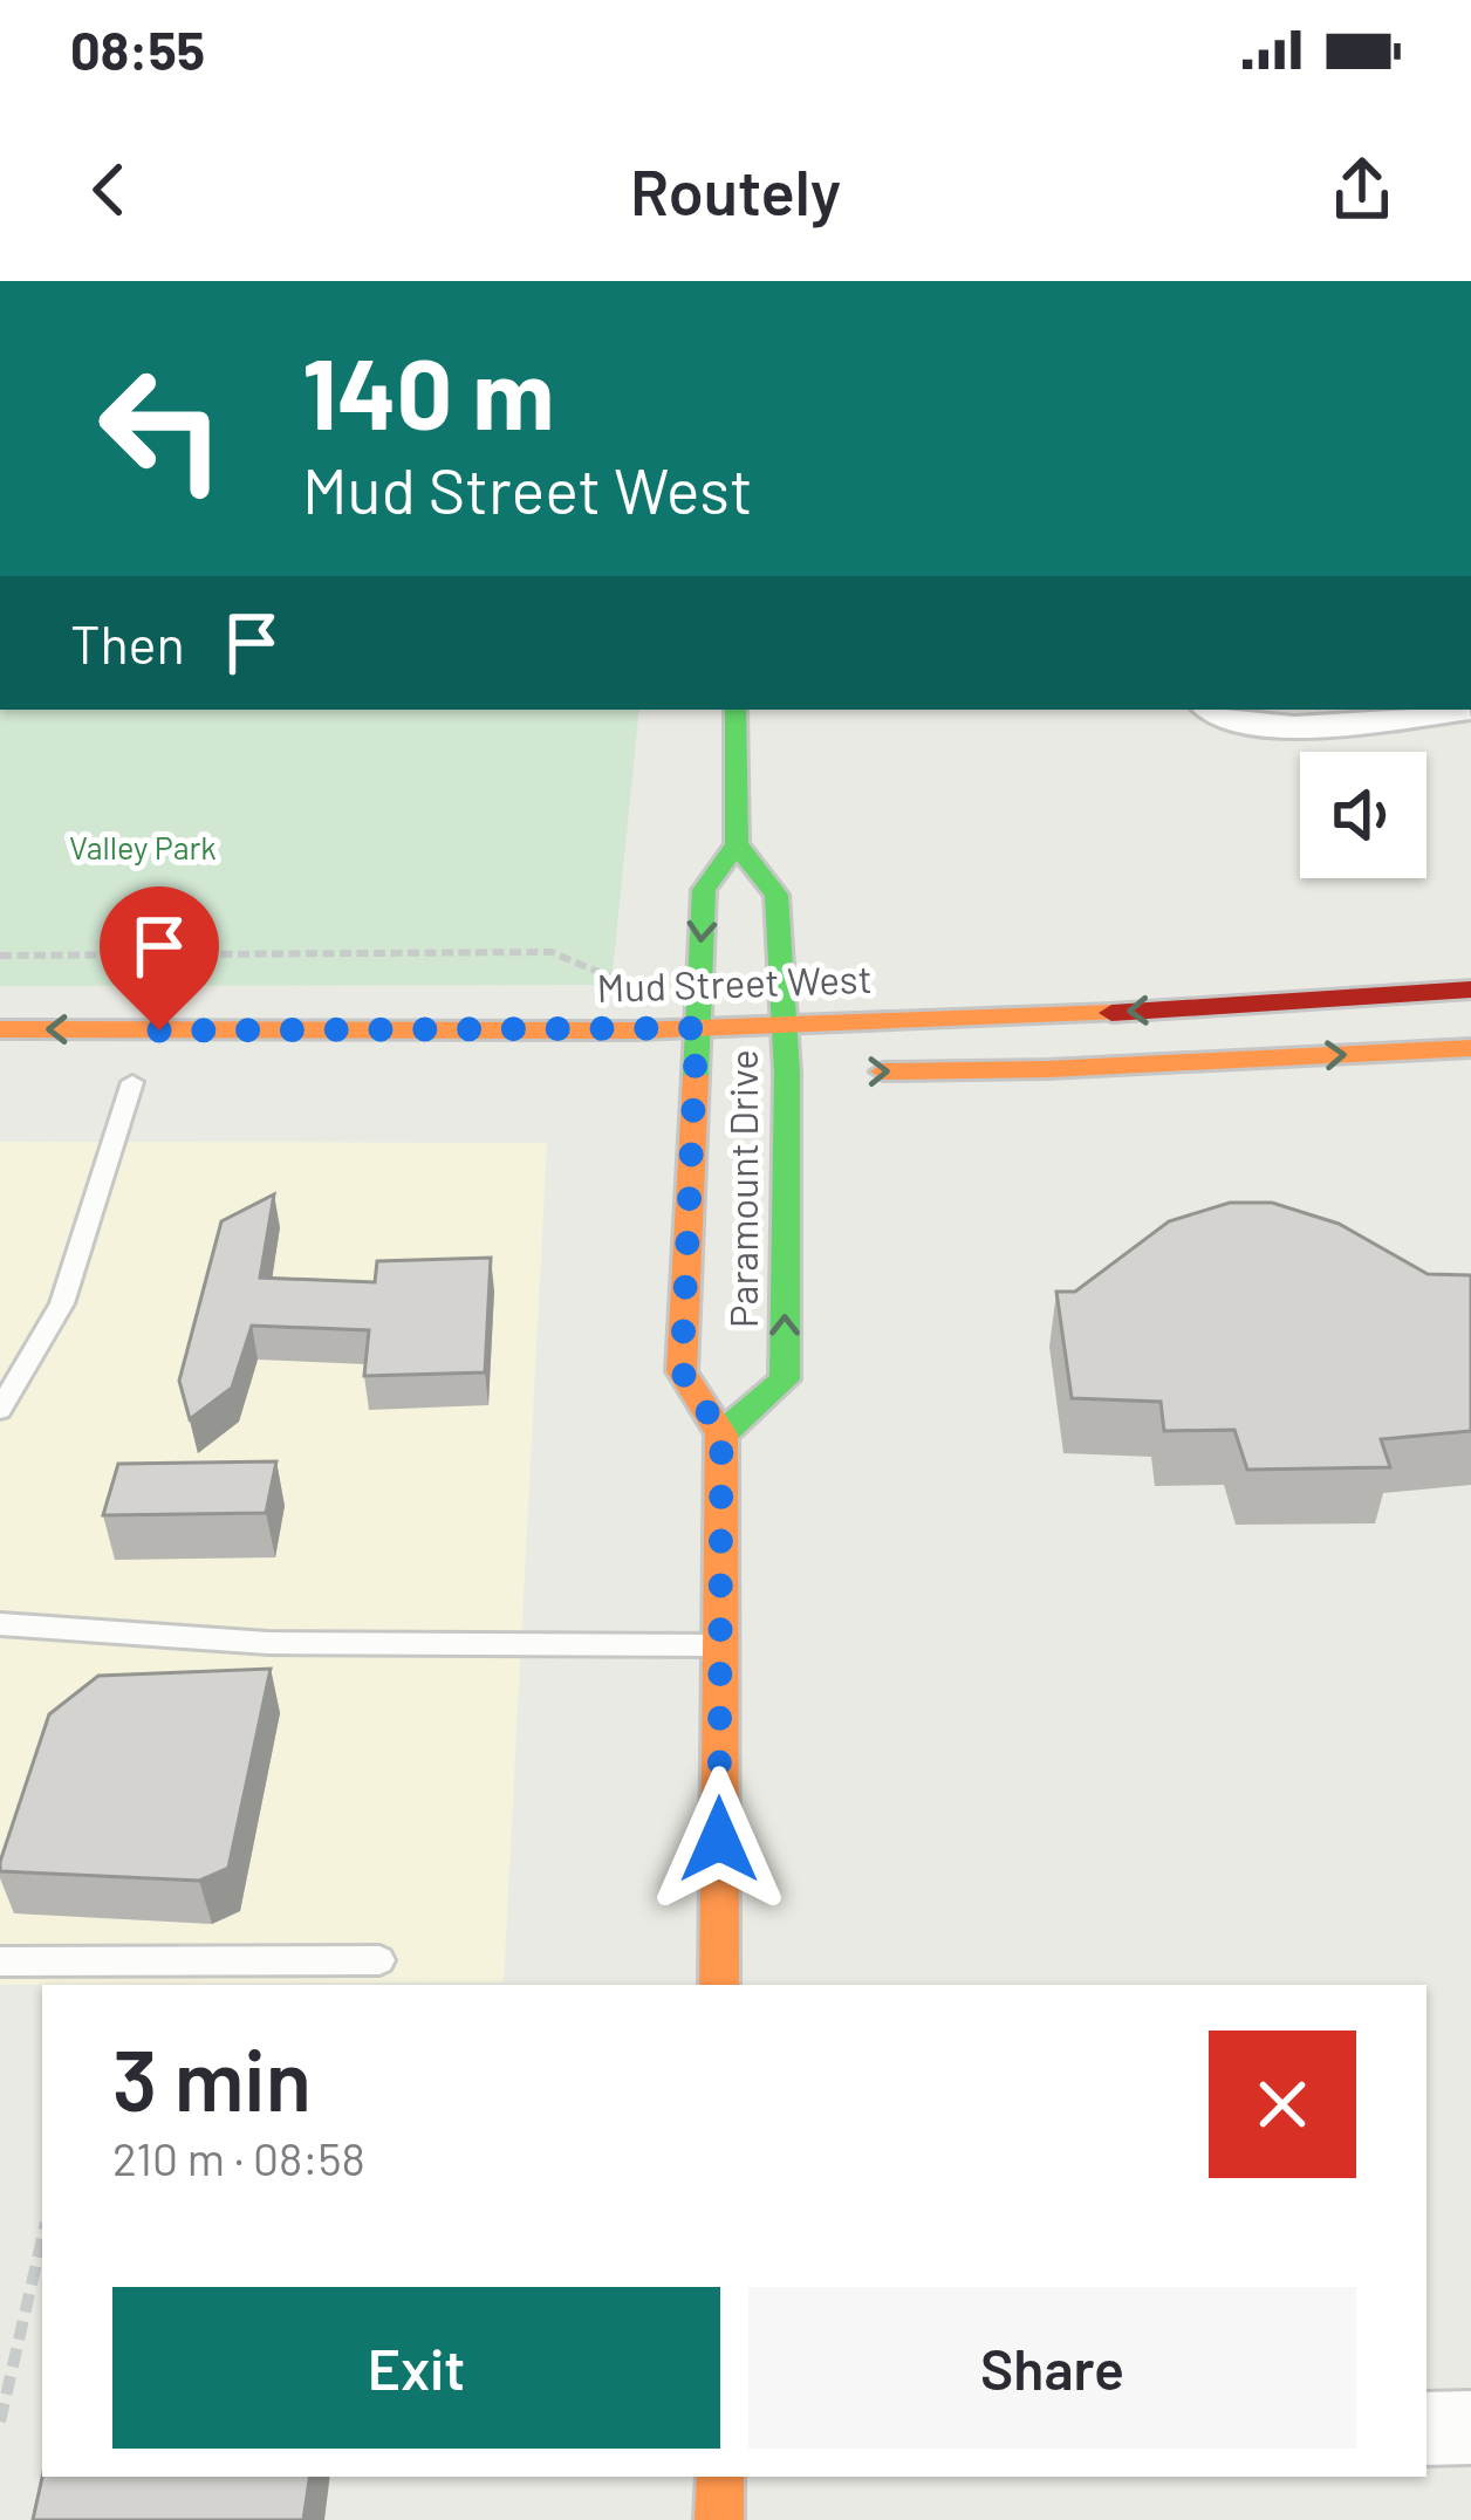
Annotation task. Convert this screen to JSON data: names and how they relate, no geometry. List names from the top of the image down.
{
  "streets": {
    "main road": ["Mud Street West", "Paramount Drive"]
  },
  "crossings": [
    ["Mud Street West", "Paramount Drive"]
  ],
  "parks": ["Valley Park"],
  "page": {
    "status": "08:55",
    "header": "Routely",
    "turn": ["140 m", "Mud Street West"],
    "then": "Then",
    "heading": ["3 min", "210 m · 08:58"],
    "buttons": ["Exit", "Share"]
  }
}
